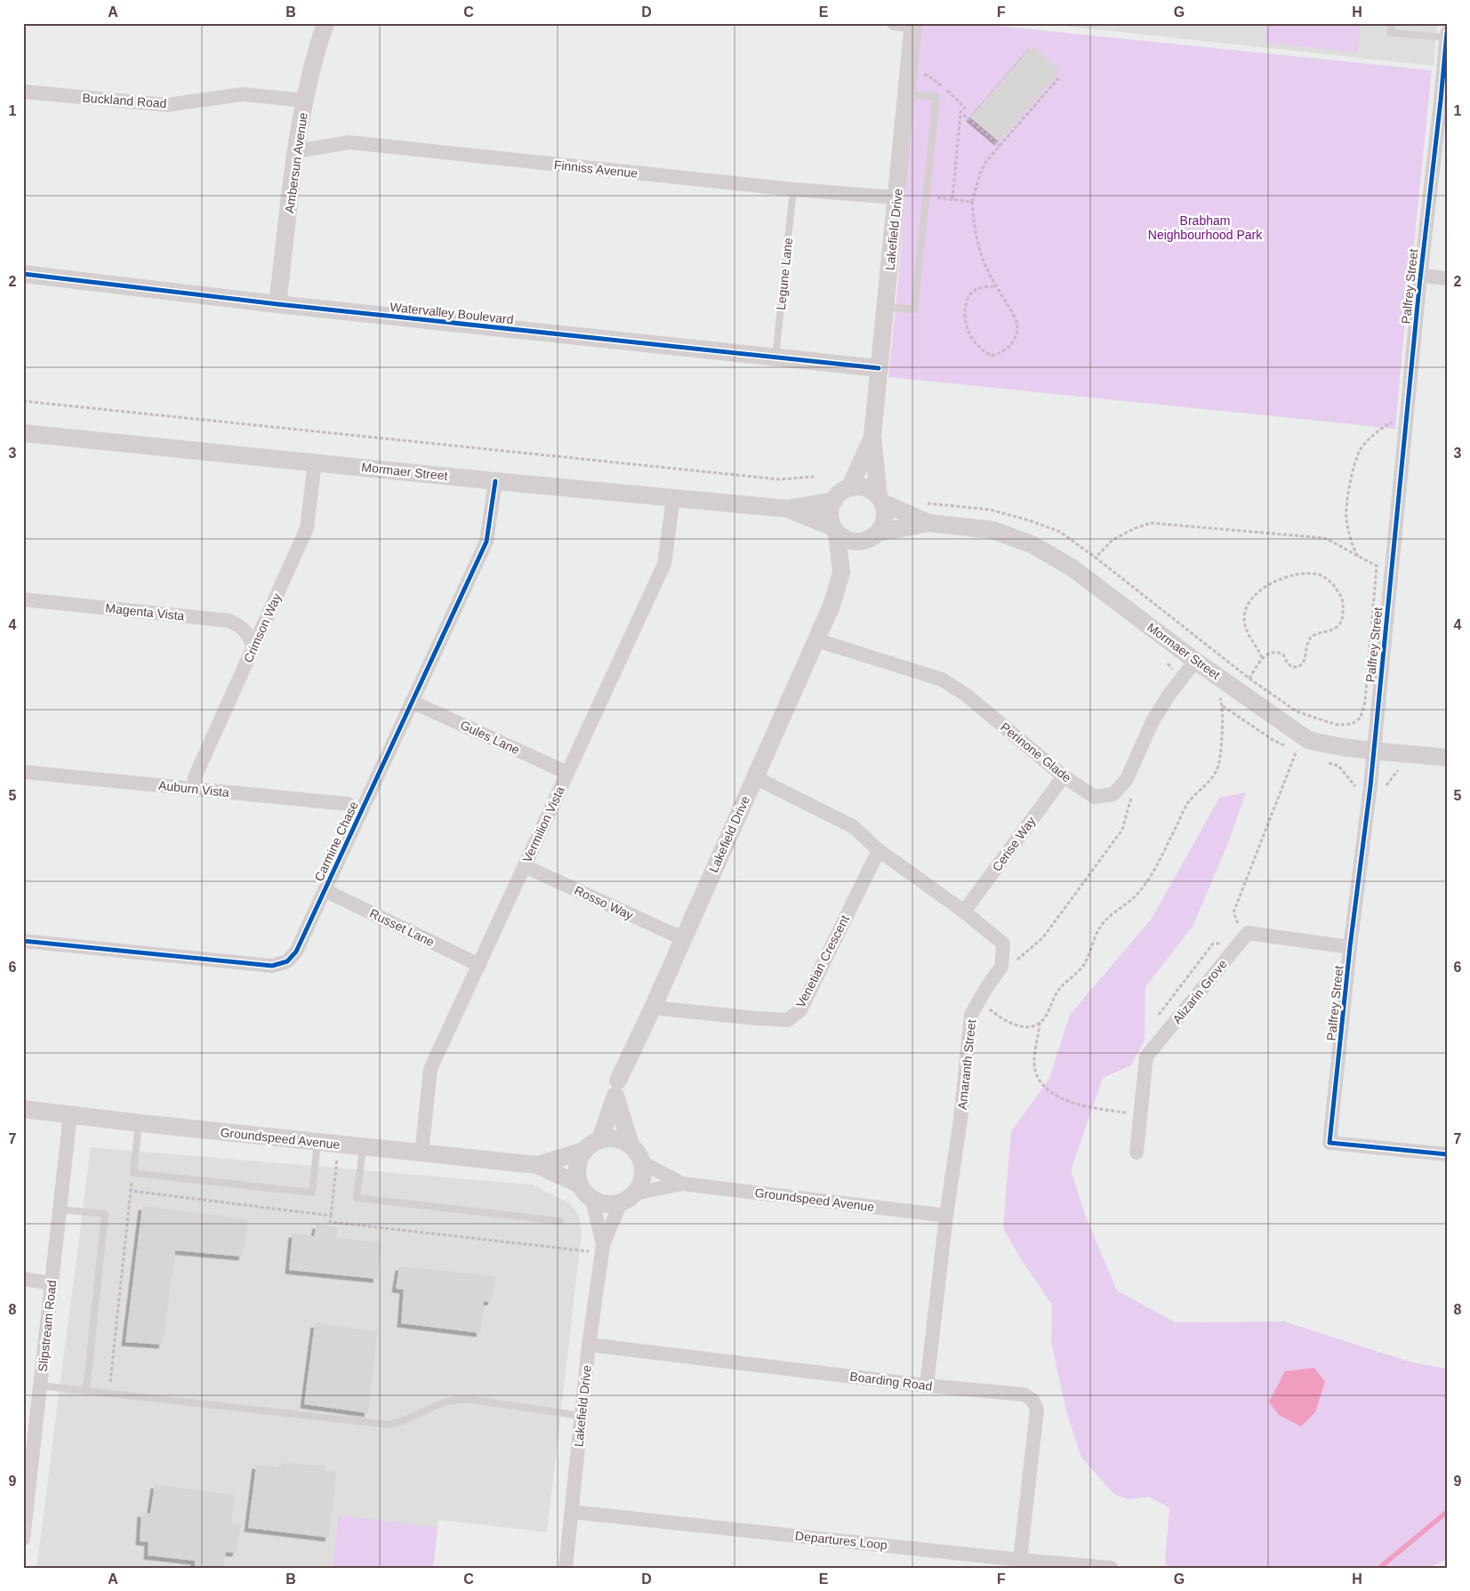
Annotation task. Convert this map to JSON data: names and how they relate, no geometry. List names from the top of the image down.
{
  "streets": {
    "street": [
      "Buckland Road",
      "Ambersun Avenue",
      "Finniss Avenue",
      "Lakefield Drive",
      "Palfrey Street",
      "Watervalley Boulevard",
      "Mormaer Street",
      "Magenta Vista",
      "Crimson Way",
      "Gules Lane",
      "Perinone Glade",
      "Auburn Vista",
      "Vermilion Vista",
      "Carmine Chase",
      "Cerise Way",
      "Rosso Way",
      "Russet Lane",
      "Venetian Crescent",
      "Alizarin Grove",
      "Amaranth Street",
      "Groundspeed Avenue",
      "Slipstream Road",
      "Boarding Road",
      "Departures Loop"
    ],
    "lane": ["Legune Lane"]
  },
  "crossings": [
    ["Buckland Road", "Ambersun Avenue"],
    ["Ambersun Avenue", "Finniss Avenue"],
    ["Ambersun Avenue", "Watervalley Boulevard"],
    ["Finniss Avenue", "Lakefield Drive"],
    ["Finniss Avenue", "Legune Lane"],
    ["Lakefield Drive", "Watervalley Boulevard"],
    ["Lakefield Drive", "Mormaer Street"],
    ["Lakefield Drive", "Perinone Glade"],
    ["Lakefield Drive", "Rosso Way"],
    ["Lakefield Drive", "Venetian Crescent"],
    ["Lakefield Drive", "Amaranth Street"],
    ["Lakefield Drive", "Groundspeed Avenue"],
    ["Lakefield Drive", "Boarding Road"],
    ["Lakefield Drive", "Departures Loop"],
    ["Legune Lane", "Watervalley Boulevard"],
    ["Palfrey Street", "Mormaer Street"],
    ["Palfrey Street", "Alizarin Grove"],
    ["Mormaer Street", "Crimson Way"],
    ["Mormaer Street", "Perinone Glade"],
    ["Mormaer Street", "Vermilion Vista"],
    ["Mormaer Street", "Carmine Chase"],
    ["Magenta Vista", "Crimson Way"],
    ["Crimson Way", "Auburn Vista"],
    ["Gules Lane", "Vermilion Vista"],
    ["Gules Lane", "Carmine Chase"],
    ["Perinone Glade", "Cerise Way"],
    ["Auburn Vista", "Carmine Chase"],
    ["Vermilion Vista", "Rosso Way"],
    ["Vermilion Vista", "Russet Lane"],
    ["Vermilion Vista", "Groundspeed Avenue"],
    ["Carmine Chase", "Russet Lane"],
    ["Cerise Way", "Amaranth Street"],
    ["Venetian Crescent", "Amaranth Street"],
    ["Amaranth Street", "Groundspeed Avenue"],
    ["Amaranth Street", "Boarding Road"],
    ["Groundspeed Avenue", "Slipstream Road"],
    ["Boarding Road", "Departures Loop"]
  ],
  "parks": ["Brabham Neighbourhood Park"],
  "grid": {
    "columns": [
      "A",
      "B",
      "C",
      "D",
      "E",
      "F",
      "G",
      "H"
    ],
    "rows": [
      "1",
      "2",
      "3",
      "4",
      "5",
      "6",
      "7",
      "8",
      "9"
    ]
  }
}
